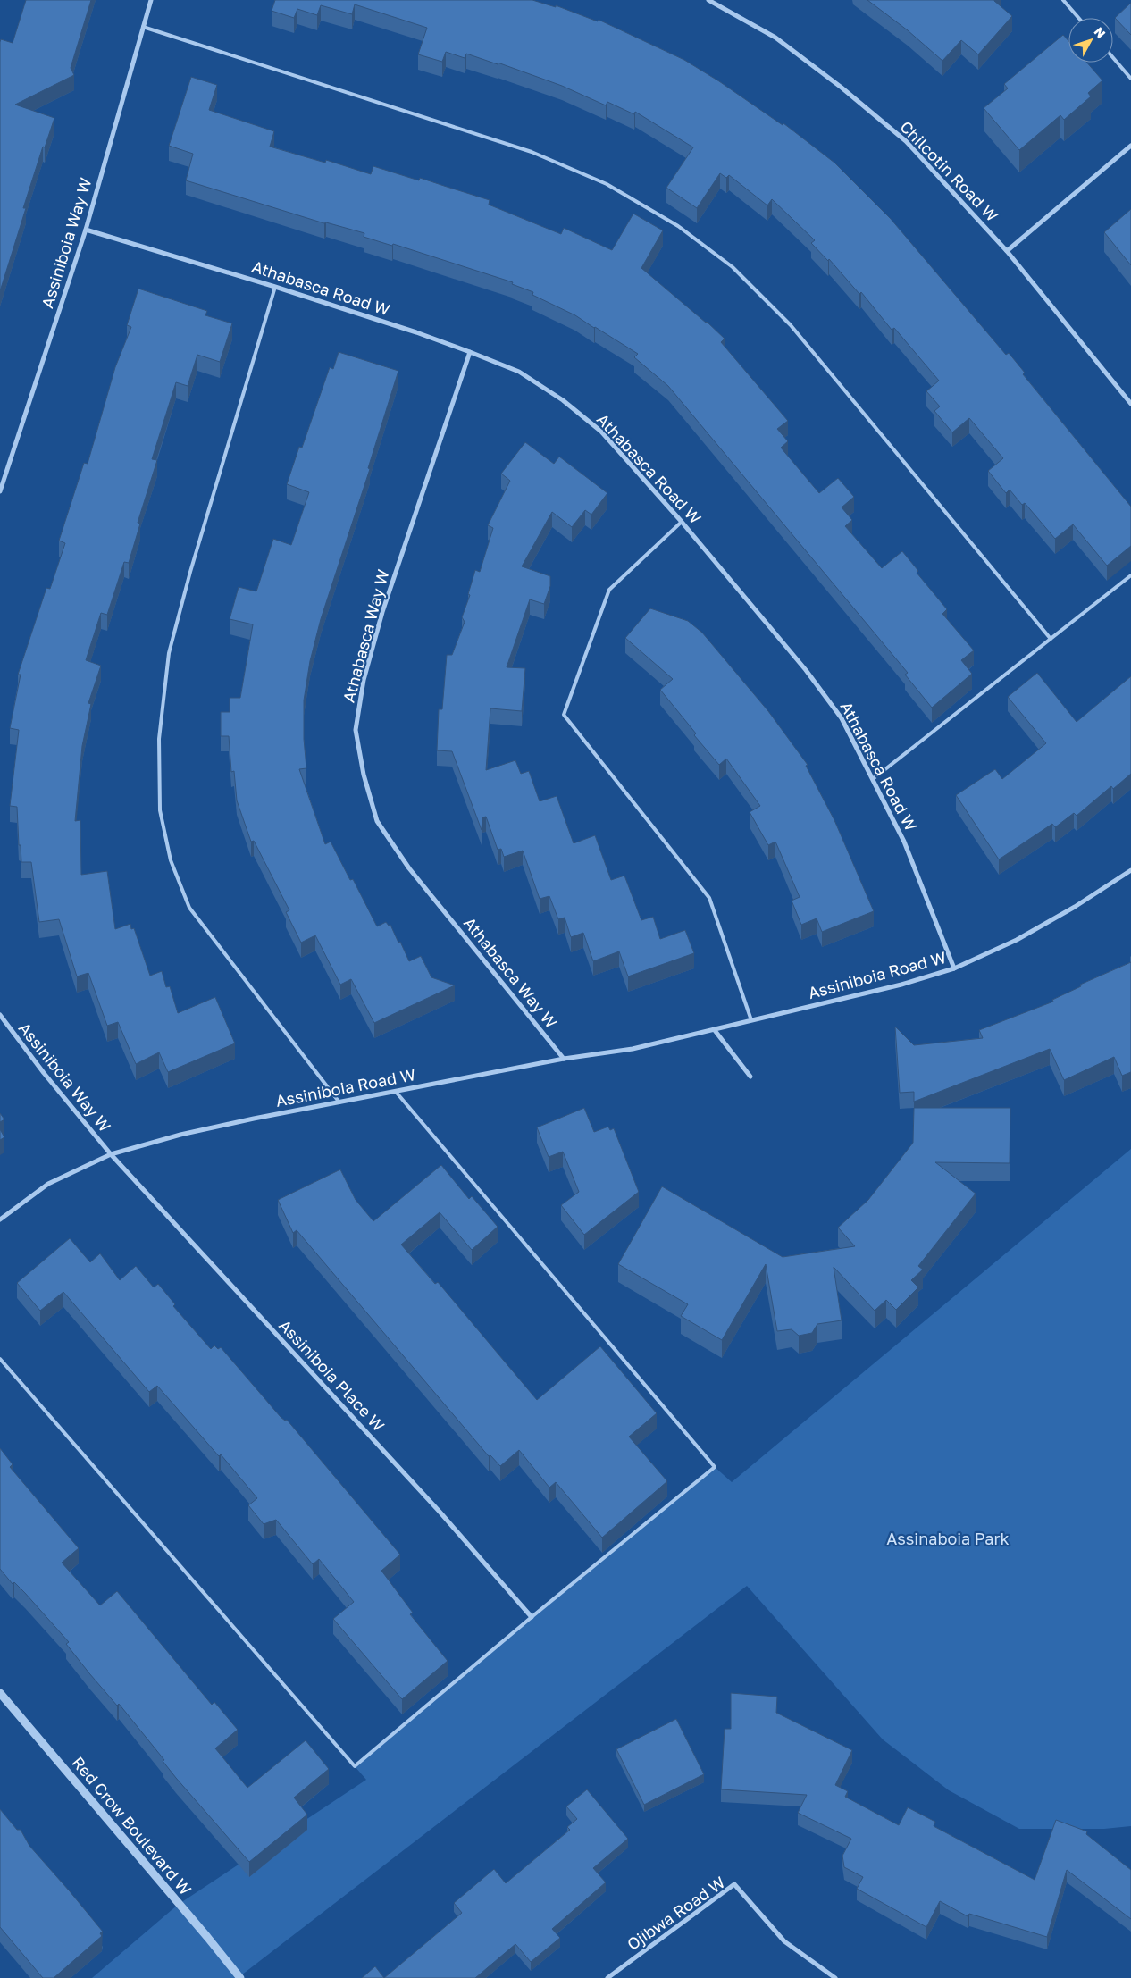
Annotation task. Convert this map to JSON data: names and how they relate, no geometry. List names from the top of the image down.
{
  "streets": {
    "street": [
      "Chilcotin Road W",
      "Assiniboia Way W",
      "Athabasca Road W",
      "Athabasca Way W",
      "Assiniboia Road W",
      "Assiniboia Place W",
      "Red Crow Boulevard W",
      "Ojibwa Road W"
    ]
  },
  "crossings": [
    ["Assiniboia Way W", "Athabasca Road W"],
    ["Assiniboia Way W", "Assiniboia Road W"],
    ["Assiniboia Way W", "Assiniboia Place W"],
    ["Athabasca Road W", "Athabasca Way W"],
    ["Athabasca Road W", "Assiniboia Road W"],
    ["Athabasca Way W", "Assiniboia Road W"],
    ["Assiniboia Road W", "Assiniboia Place W"]
  ],
  "parks": ["Assinaboia Park"],
  "north": "top right"
}
